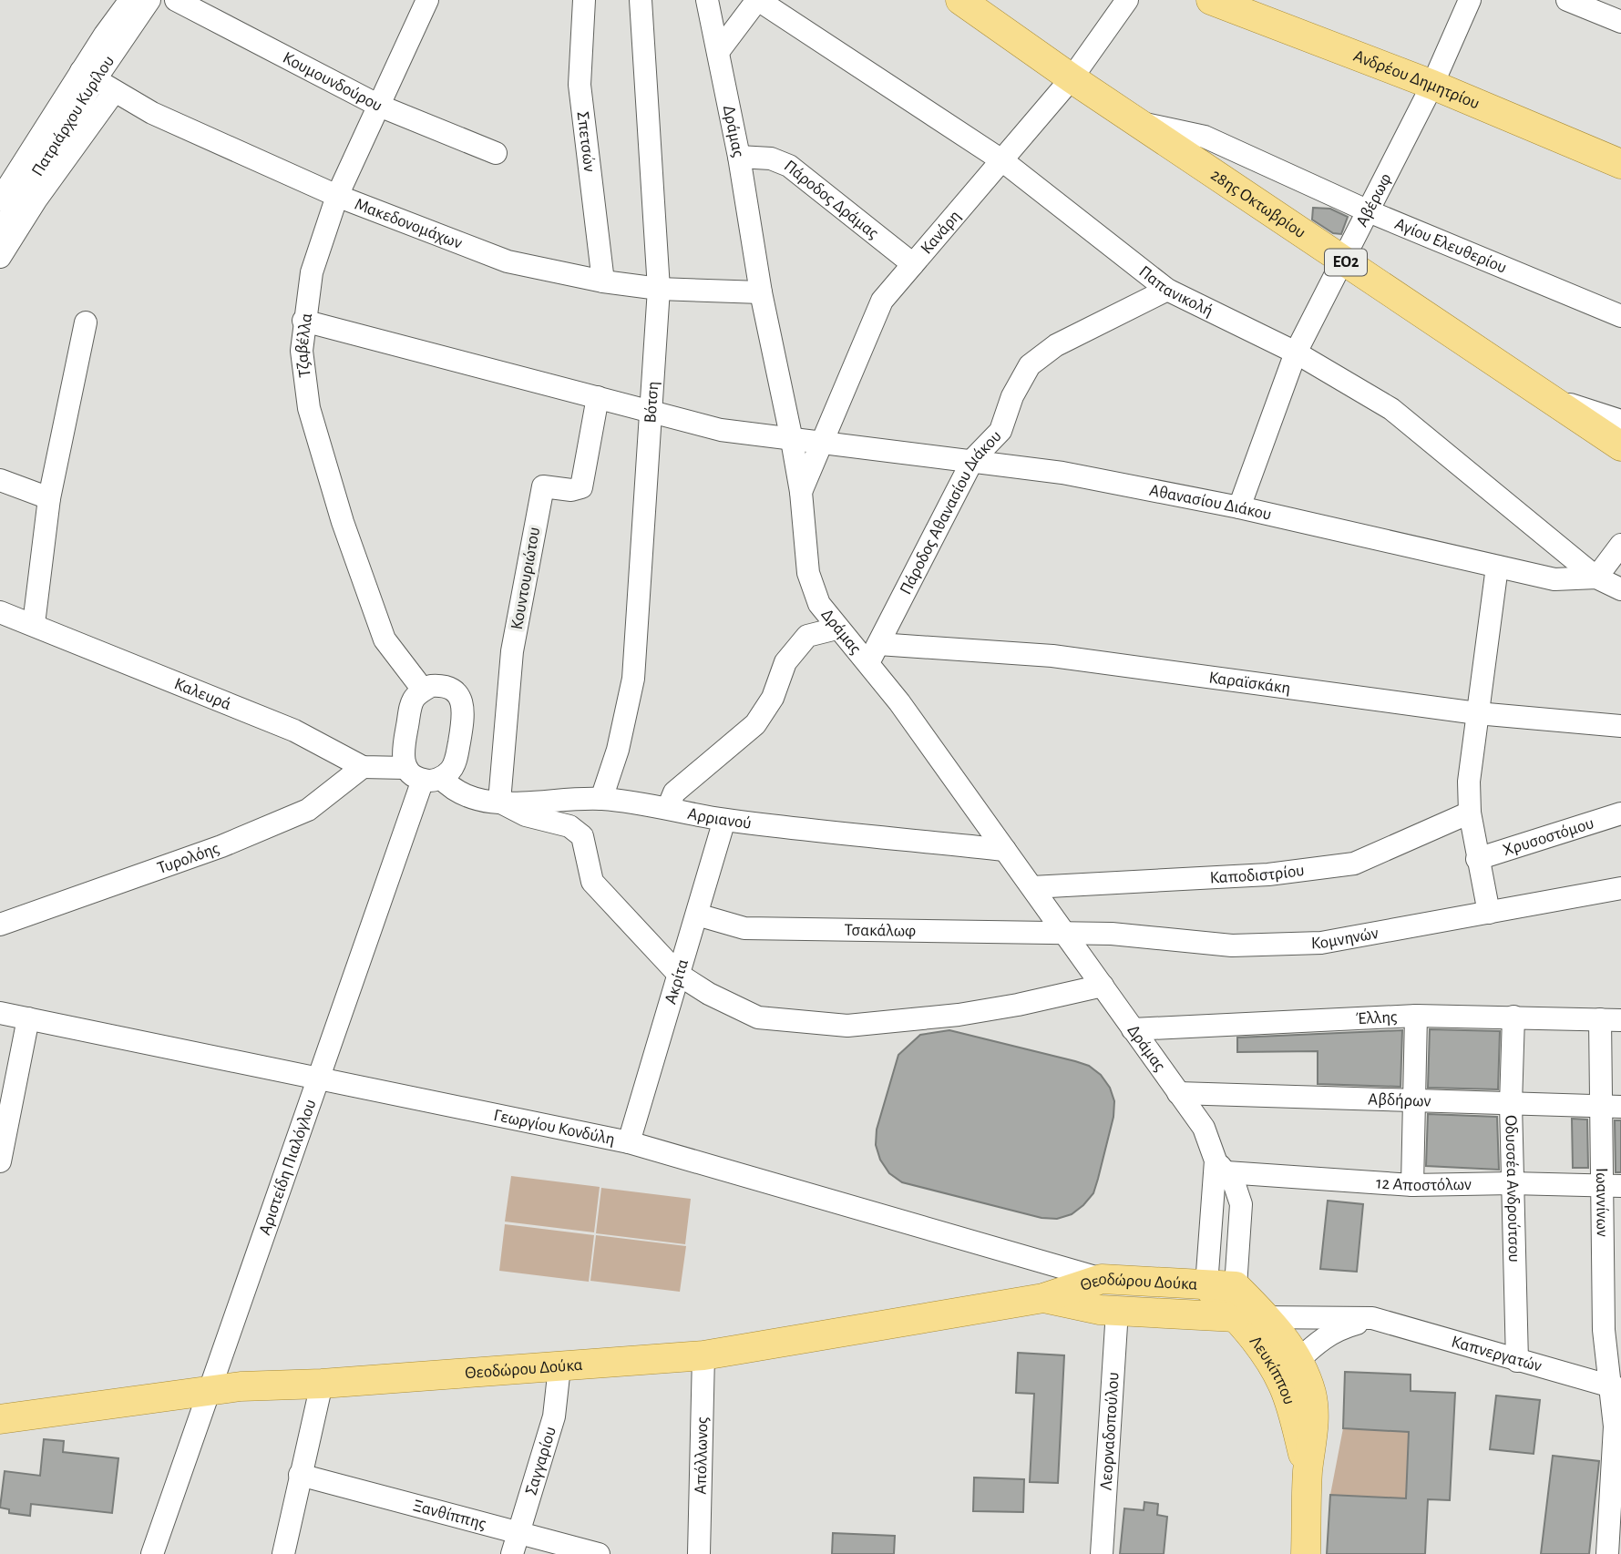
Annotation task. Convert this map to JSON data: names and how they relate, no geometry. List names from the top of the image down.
{
  "streets": {
    "main road": [
      "Ανδρέου Δημητρίου",
      "28ης Οκτωβρίου",
      "ΕΟ2",
      "Θεοδώρου Δούκα",
      "Λευκίππου"
    ],
    "street": [
      "Κουμουνδούρου",
      "Πατριάρχου Κυρίλου",
      "Δράμας",
      "Σπετσών",
      "Αβέρωφ",
      "Πάροδος Δράμας",
      "Μακεδονομάχων",
      "Κανάρη",
      "Αγίου Ελευθερίου",
      "Παπανικολή",
      "Τζαβέλλα",
      "Βότση",
      "Αθανασίου Διάκου",
      "Πάροδος Αθανασίου Διάκου",
      "Κουντουριώτου",
      "Καραϊσκάκη",
      "Καλευρά",
      "Αρριανού",
      "Χρυσοστόμου",
      "Τυρολόης",
      "Καποδιστρίου",
      "Τσακάλωφ",
      "Κομνηνών",
      "Ακρίτα",
      "Έλλης",
      "Αβδήρων",
      "Γεωργίου Κονδύλη",
      "Αριστείδη Πιαλόγλου",
      "12 Αποστόλων",
      "Οδυσσέα Ανδρούτσου",
      "Ιωαννίνων",
      "Καπνεργατών",
      "Λεορναδοπούλου",
      "Απόλλωνος",
      "Σαγγαρίου",
      "Ξανθίππης"
    ]
  },
  "crossings": [
    ["Ανδρέου Δημητρίου", "Αβέρωφ"],
    ["Κουμουνδούρου", "Τζαβέλλα"],
    ["Πατριάρχου Κυρίλου", "Μακεδονομάχων"],
    ["Δράμας", "Πάροδος Δράμας"],
    ["Δράμας", "Μακεδονομάχων"],
    ["Δράμας", "Κανάρη"],
    ["Δράμας", "Αθανασίου Διάκου"],
    ["Δράμας", "Πάροδος Αθανασίου Διάκου"],
    ["Δράμας", "Καραϊσκάκη"],
    ["Δράμας", "Αρριανού"],
    ["Δράμας", "Καποδιστρίου"],
    ["Δράμας", "Τσακάλωφ"],
    ["Δράμας", "Κομνηνών"],
    ["Δράμας", "Έλλης"],
    ["Δράμας", "Αβδήρων"],
    ["Δράμας", "12 Αποστόλων"],
    ["Δράμας", "Θεοδώρου Δούκα"],
    ["Δράμας", "Λευκίππου"],
    ["Σπετσών", "Μακεδονομάχων"],
    ["Αβέρωφ", "28ης Οκτωβρίου"],
    ["Αβέρωφ", "Αγίου Ελευθερίου"],
    ["Αβέρωφ", "Παπανικολή"],
    ["Αβέρωφ", "Αθανασίου Διάκου"],
    ["Πάροδος Δράμας", "Κανάρη"],
    ["28ης Οκτωβρίου", "Κανάρη"],
    ["28ης Οκτωβρίου", "Αγίου Ελευθερίου"],
    ["Μακεδονομάχων", "Τζαβέλλα"],
    ["Μακεδονομάχων", "Βότση"],
    ["Κανάρη", "Παπανικολή"],
    ["Κανάρη", "Αθανασίου Διάκου"],
    ["Παπανικολή", "Αθανασίου Διάκου"],
    ["Παπανικολή", "Πάροδος Αθανασίου Διάκου"],
    ["Τζαβέλλα", "Καλευρά"],
    ["Τζαβέλλα", "Αρριανού"],
    ["Τζαβέλλα", "Αριστείδη Πιαλόγλου"],
    ["Βότση", "Αρριανού"],
    ["Αθανασίου Διάκου", "Πάροδος Αθανασίου Διάκου"],
    ["Πάροδος Αθανασίου Διάκου", "Καραϊσκάκη"],
    ["Κουντουριώτου", "Αρριανού"],
    ["Καλευρά", "Αρριανού"],
    ["Καλευρά", "Τυρολόης"],
    ["Καλευρά", "Αριστείδη Πιαλόγλου"],
    ["Αρριανού", "Ακρίτα"],
    ["Αρριανού", "Αριστείδη Πιαλόγλου"],
    ["Τσακάλωφ", "Κομνηνών"],
    ["Τσακάλωφ", "Ακρίτα"],
    ["Ακρίτα", "Γεωργίου Κονδύλη"],
    ["Έλλης", "Οδυσσέα Ανδρούτσου"],
    ["Έλλης", "Ιωαννίνων"],
    ["Αβδήρων", "Οδυσσέα Ανδρούτσου"],
    ["Αβδήρων", "Ιωαννίνων"],
    ["Γεωργίου Κονδύλη", "Αριστείδη Πιαλόγλου"],
    ["Γεωργίου Κονδύλη", "Θεοδώρου Δούκα"],
    ["Αριστείδη Πιαλόγλου", "Θεοδώρου Δούκα"],
    ["12 Αποστόλων", "Οδυσσέα Ανδρούτσου"],
    ["12 Αποστόλων", "Ιωαννίνων"],
    ["Οδυσσέα Ανδρούτσου", "Καπνεργατών"],
    ["Ιωαννίνων", "Καπνεργατών"],
    ["Θεοδώρου Δούκα", "Καπνεργατών"],
    ["Θεοδώρου Δούκα", "Λευκίππου"],
    ["Θεοδώρου Δούκα", "Λεορναδοπούλου"],
    ["Θεοδώρου Δούκα", "Απόλλωνος"],
    ["Θεοδώρου Δούκα", "Σαγγαρίου"],
    ["Καπνεργατών", "Λευκίππου"],
    ["Σαγγαρίου", "Ξανθίππης"]
  ]
}
